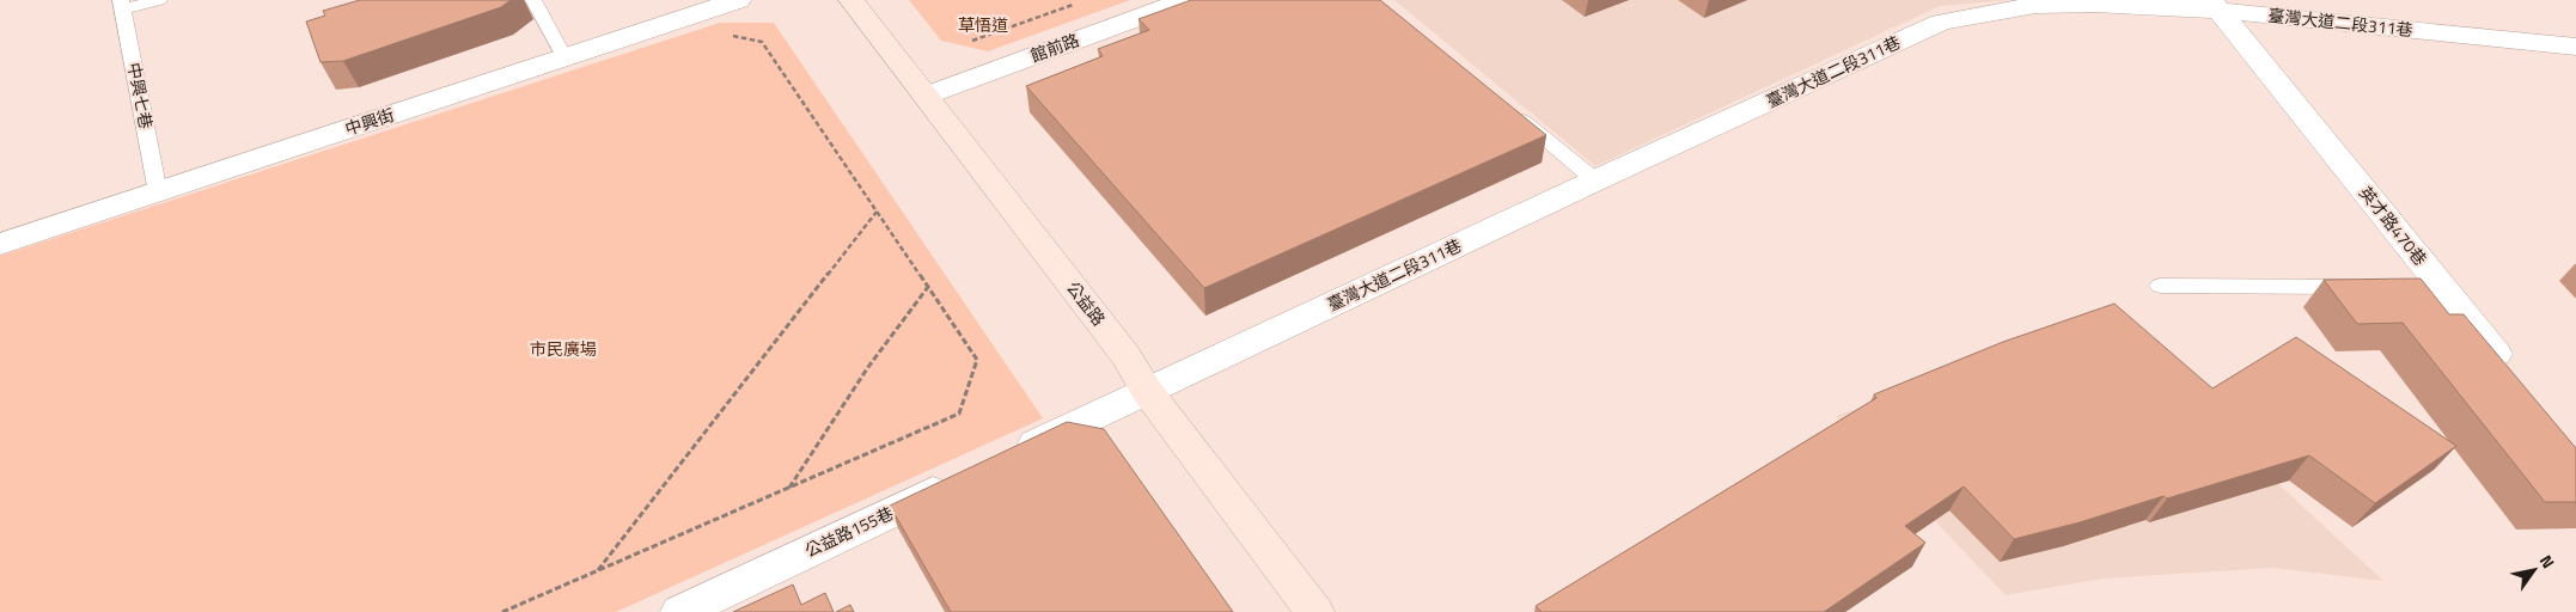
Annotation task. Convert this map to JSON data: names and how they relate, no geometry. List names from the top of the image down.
{
  "streets": {
    "main road": ["公益路"],
    "street": [
      "臺灣大道二段311巷",
      "館前路",
      "中興街",
      "英才路470巷",
      "公益路155巷"
    ],
    "lane": ["中興七巷"]
  },
  "crossings": [
    ["臺灣大道二段311巷", "英才路470巷"],
    ["臺灣大道二段311巷", "公益路"],
    ["館前路", "公益路"],
    ["中興七巷", "中興街"]
  ],
  "parks": ["草悟道", "市民廣場"],
  "north": "top right"
}
